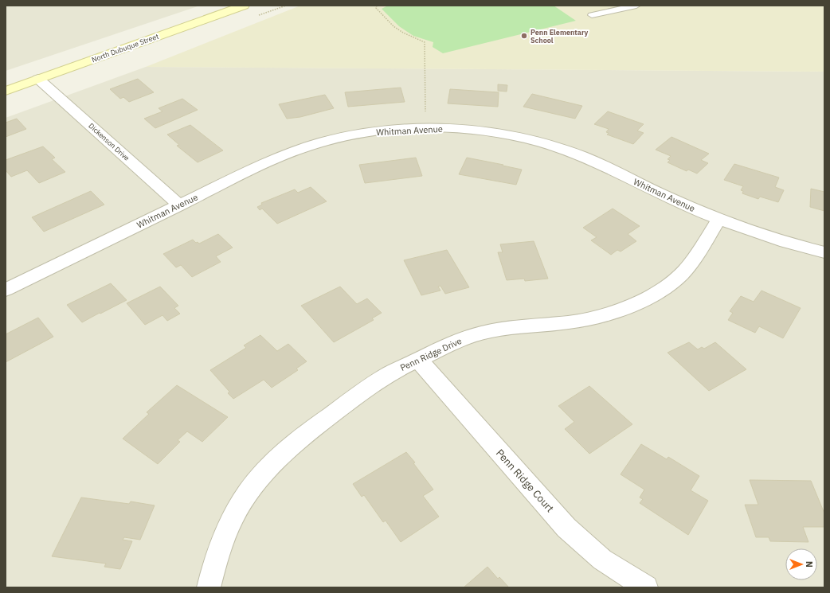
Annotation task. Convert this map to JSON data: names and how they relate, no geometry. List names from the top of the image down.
{
  "streets": {
    "main road": ["North Dubuque Street"],
    "street": [
      "Whitman Avenue",
      "Dickenson Drive",
      "Penn Ridge Drive",
      "Penn Ridge Court"
    ]
  },
  "crossings": [
    ["North Dubuque Street", "Dickenson Drive"],
    ["Whitman Avenue", "Dickenson Drive"],
    ["Whitman Avenue", "Penn Ridge Drive"],
    ["Penn Ridge Drive", "Penn Ridge Court"]
  ],
  "places": ["Penn Elementary School"],
  "north": "right"
}
